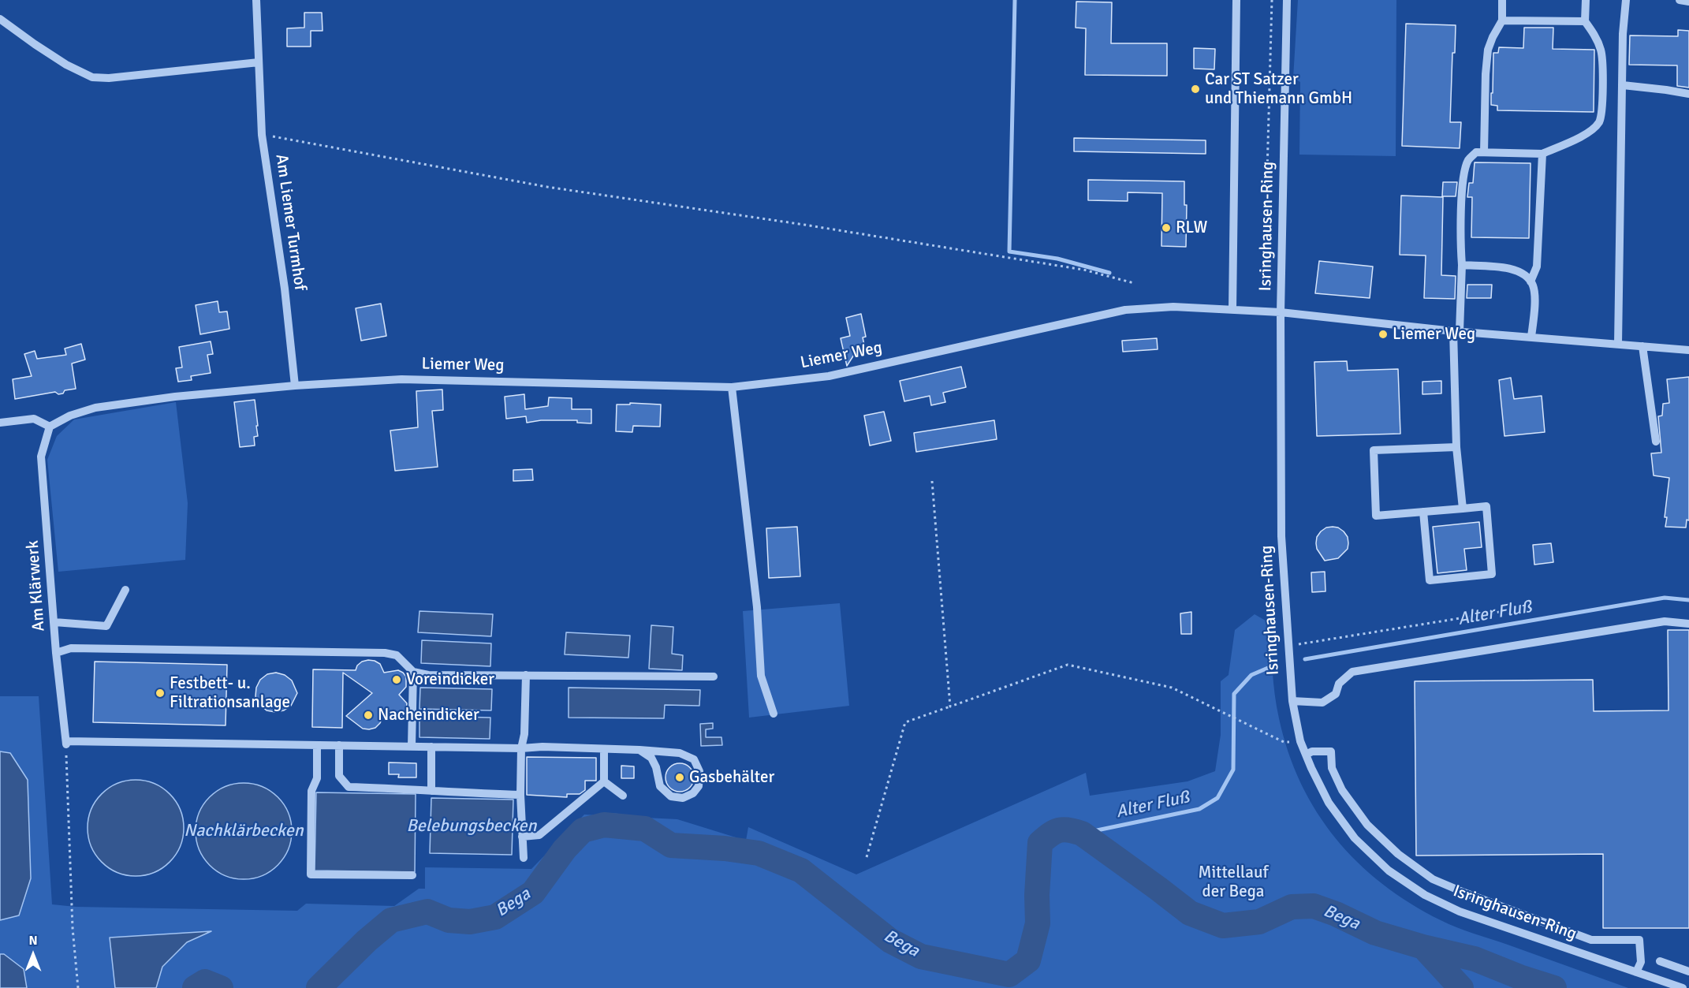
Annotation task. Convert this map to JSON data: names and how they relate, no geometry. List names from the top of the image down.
{
  "streets": {
    "street": [
      "Am Liemer Turmhof",
      "Isringhausen-Ring",
      "Liemer Weg",
      "Am Klärwerk"
    ]
  },
  "crossings": [
    ["Am Liemer Turmhof", "Liemer Weg"],
    ["Isringhausen-Ring", "Liemer Weg"],
    ["Liemer Weg", "Am Klärwerk"]
  ],
  "water": [
    "Alter Fluß",
    "Belebungsbecken",
    "Nachklärbecken",
    "Bega"
  ],
  "parks": ["Mittellauf der Bega"],
  "places": [
    "Car ST Satzer und Thiemann GmbH",
    "RLW",
    "Liemer Weg",
    "Voreindicker",
    "Festbett- u. Filtrationsanlage",
    "Nacheindicker",
    "Gasbehälter"
  ],
  "north": "top"
}
